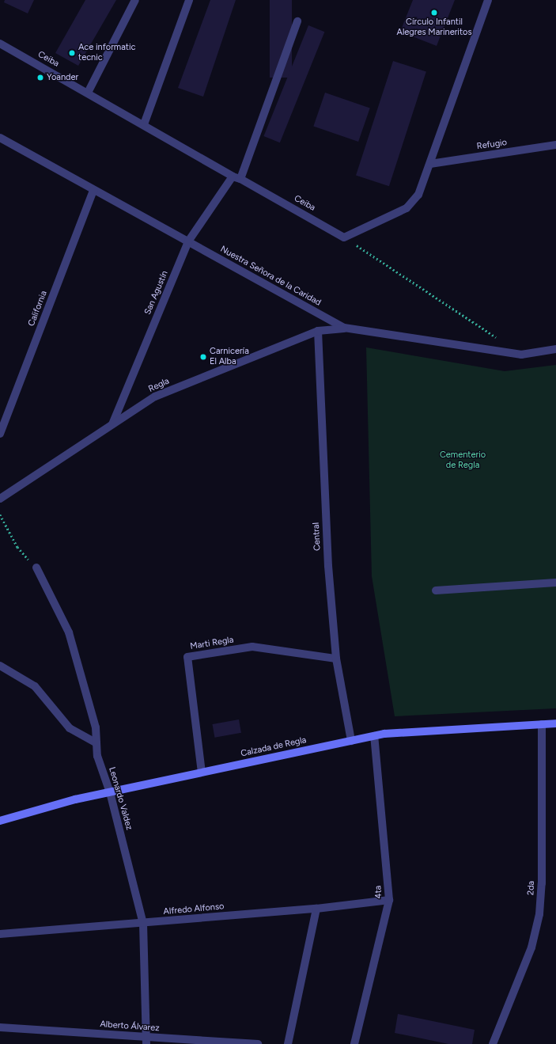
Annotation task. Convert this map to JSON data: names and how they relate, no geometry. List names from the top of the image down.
{
  "streets": {
    "main road": ["Calzada de Regla"],
    "street": [
      "Ceiba",
      "Refugio",
      "Nuestra Señora de la Caridad",
      "San Agustín",
      "California",
      "Regla",
      "Central",
      "Marti Regla",
      "Leonardo Valdez",
      "2da",
      "4ta",
      "Alfredo Alfonso",
      "Alberto Álvarez"
    ]
  },
  "crossings": [
    ["Ceiba", "San Agustín"],
    ["Nuestra Señora de la Caridad", "San Agustín"],
    ["Nuestra Señora de la Caridad", "California"],
    ["Nuestra Señora de la Caridad", "Regla"],
    ["San Agustín", "Regla"],
    ["Regla", "Central"],
    ["Central", "Marti Regla"],
    ["Central", "Calzada de Regla"],
    ["Marti Regla", "Calzada de Regla"],
    ["Calzada de Regla", "Leonardo Valdez"],
    ["Calzada de Regla", "2da"],
    ["Calzada de Regla", "4ta"],
    ["Leonardo Valdez", "Alfredo Alfonso"],
    ["Leonardo Valdez", "Alberto Álvarez"],
    ["4ta", "Alfredo Alfonso"]
  ],
  "parks": ["Cementerio de Regla"],
  "places": [
    "Círculo Infantil Alegres Marineritos",
    "Ace informatic tecnic",
    "Yoander",
    "Carnicería El Alba"
  ]
}
